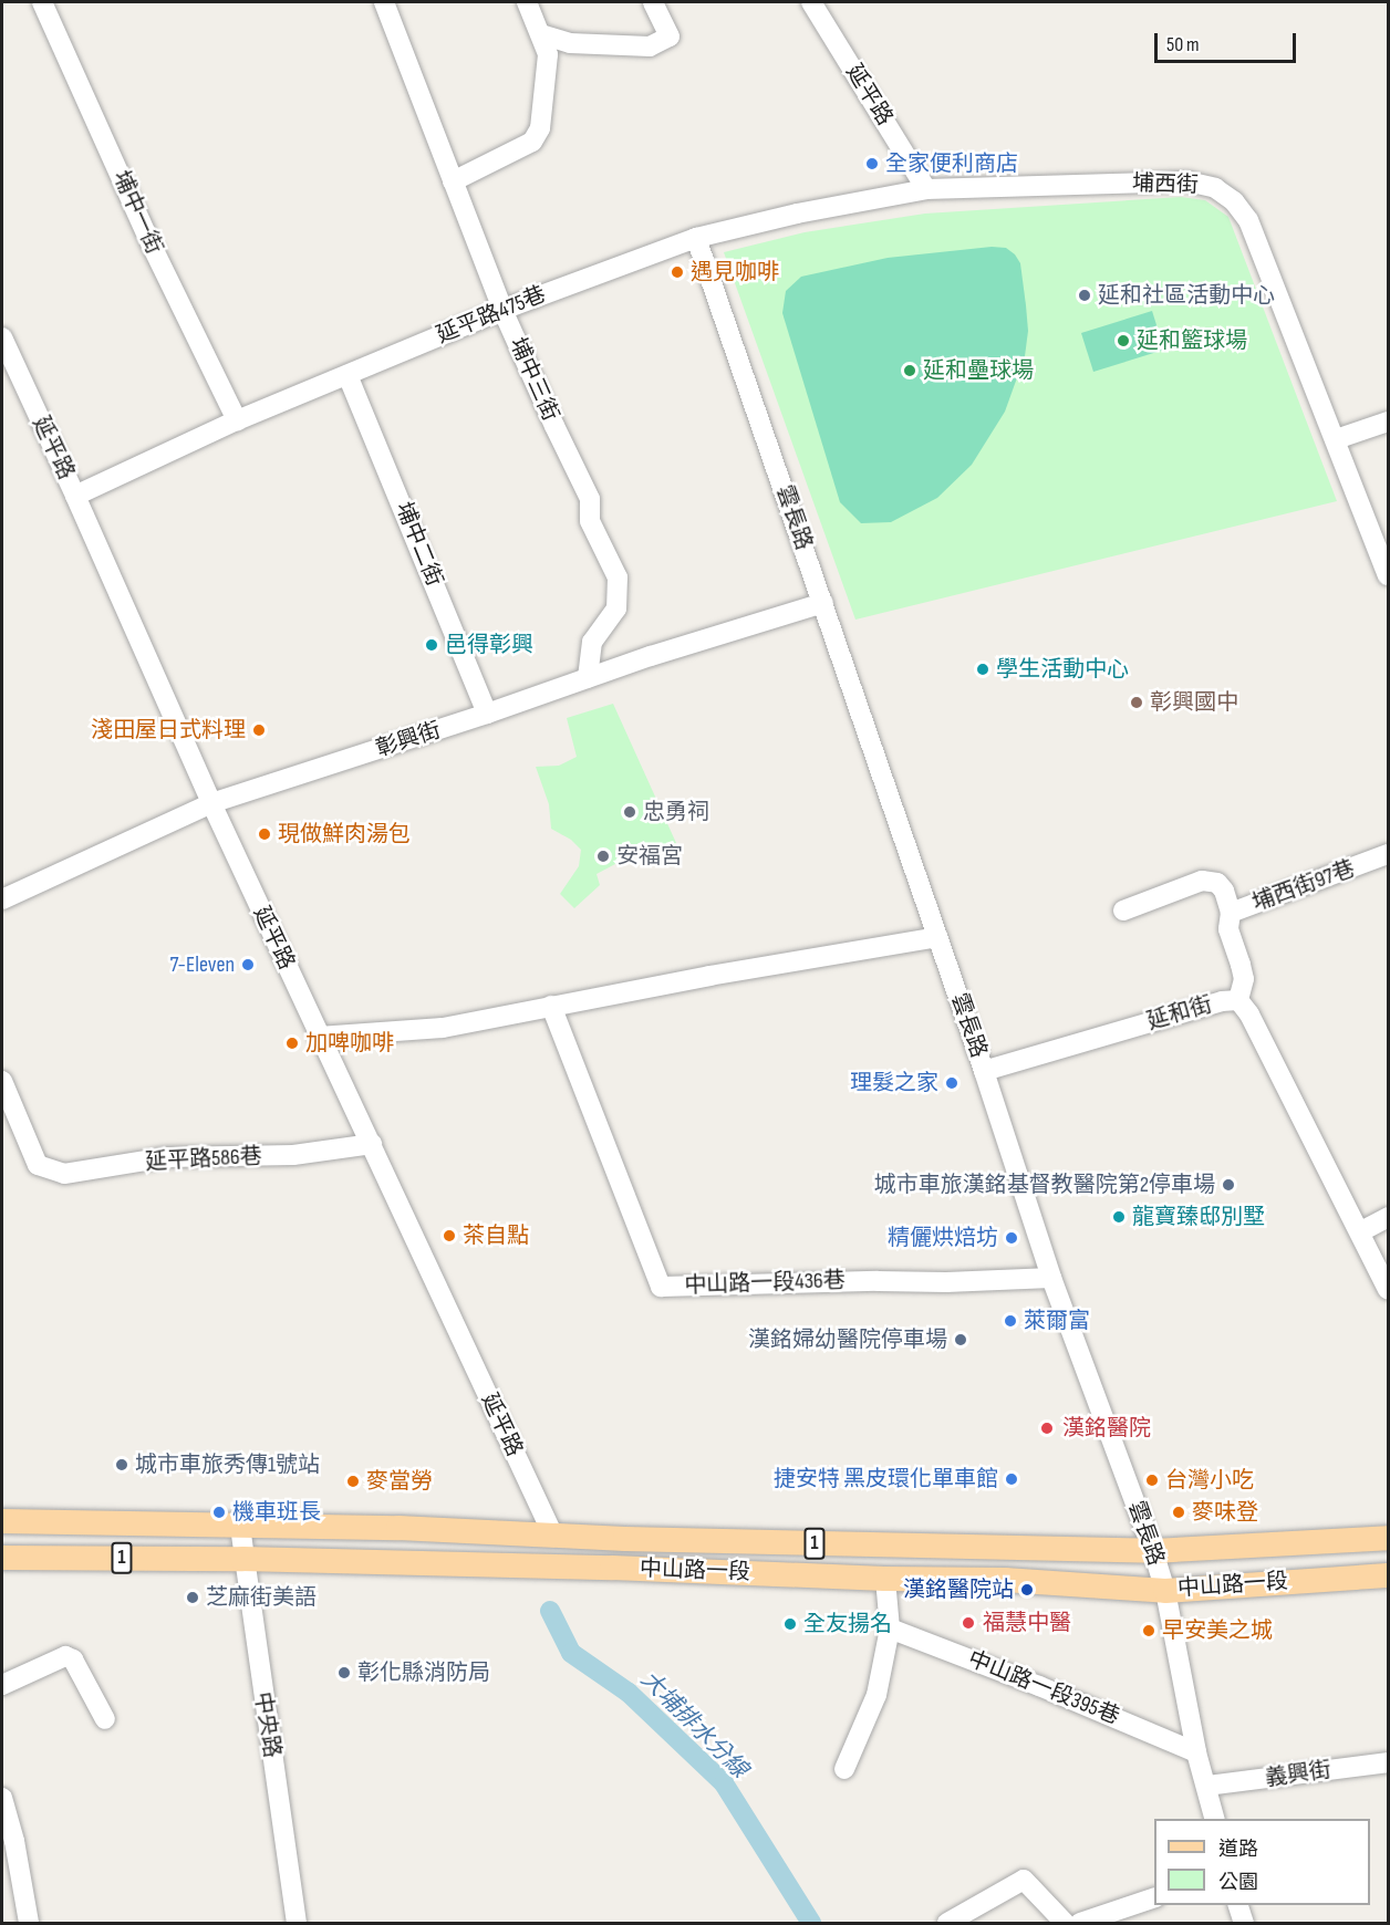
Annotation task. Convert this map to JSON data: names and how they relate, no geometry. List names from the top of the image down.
{
  "streets": {
    "main road": ["1", "中山路一段"],
    "street": [
      "延平路",
      "埔西街",
      "埔中一街",
      "延平路475巷",
      "埔中三街",
      "雲長路",
      "埔中二街",
      "彰興街",
      "埔西街97巷",
      "延和街",
      "延平路586巷",
      "中山路一段436巷",
      "中山路一段395巷",
      "中央路",
      "義興街"
    ]
  },
  "crossings": [
    ["延平路", "埔西街"],
    ["延平路", "延平路475巷"],
    ["延平路", "彰興街"],
    ["延平路", "延平路586巷"],
    ["延平路", "中山路一段"],
    ["埔西街", "延平路475巷"],
    ["埔中一街", "延平路475巷"],
    ["延平路475巷", "埔中三街"],
    ["延平路475巷", "雲長路"],
    ["延平路475巷", "埔中二街"],
    ["埔中三街", "彰興街"],
    ["雲長路", "彰興街"],
    ["雲長路", "延和街"],
    ["雲長路", "中山路一段436巷"],
    ["雲長路", "中山路一段"],
    ["雲長路", "中山路一段395巷"],
    ["雲長路", "義興街"],
    ["埔中二街", "彰興街"],
    ["中山路一段", "中央路"]
  ],
  "water": ["大埔排水分線"],
  "places": [
    "全家便利商店",
    "遇見咖啡",
    "延和社區活動中心",
    "延和籃球場",
    "延和壘球場",
    "邑得彰興",
    "學生活動中心",
    "彰興國中",
    "淺田屋日式料理",
    "忠勇祠",
    "現做鮮肉湯包",
    "安福宮",
    "7-Eleven",
    "加啤咖啡",
    "理髮之家",
    "城市車旅漢銘基督教醫院第2停車場",
    "龍寶臻邸別墅",
    "茶自點",
    "精儷烘焙坊",
    "萊爾富",
    "漢銘婦幼醫院停車場",
    "漢銘醫院",
    "城市車旅秀傳1號站",
    "捷安特 黑皮環化單車館",
    "台灣小吃",
    "麥當勞",
    "機車班長",
    "麥味登",
    "漢銘醫院站",
    "芝麻街美語",
    "福慧中醫",
    "全友揚名",
    "早安美之城",
    "彰化縣消防局"
  ],
  "legend": ["道路", "公園"],
  "scale_bar": "50 m"
}
